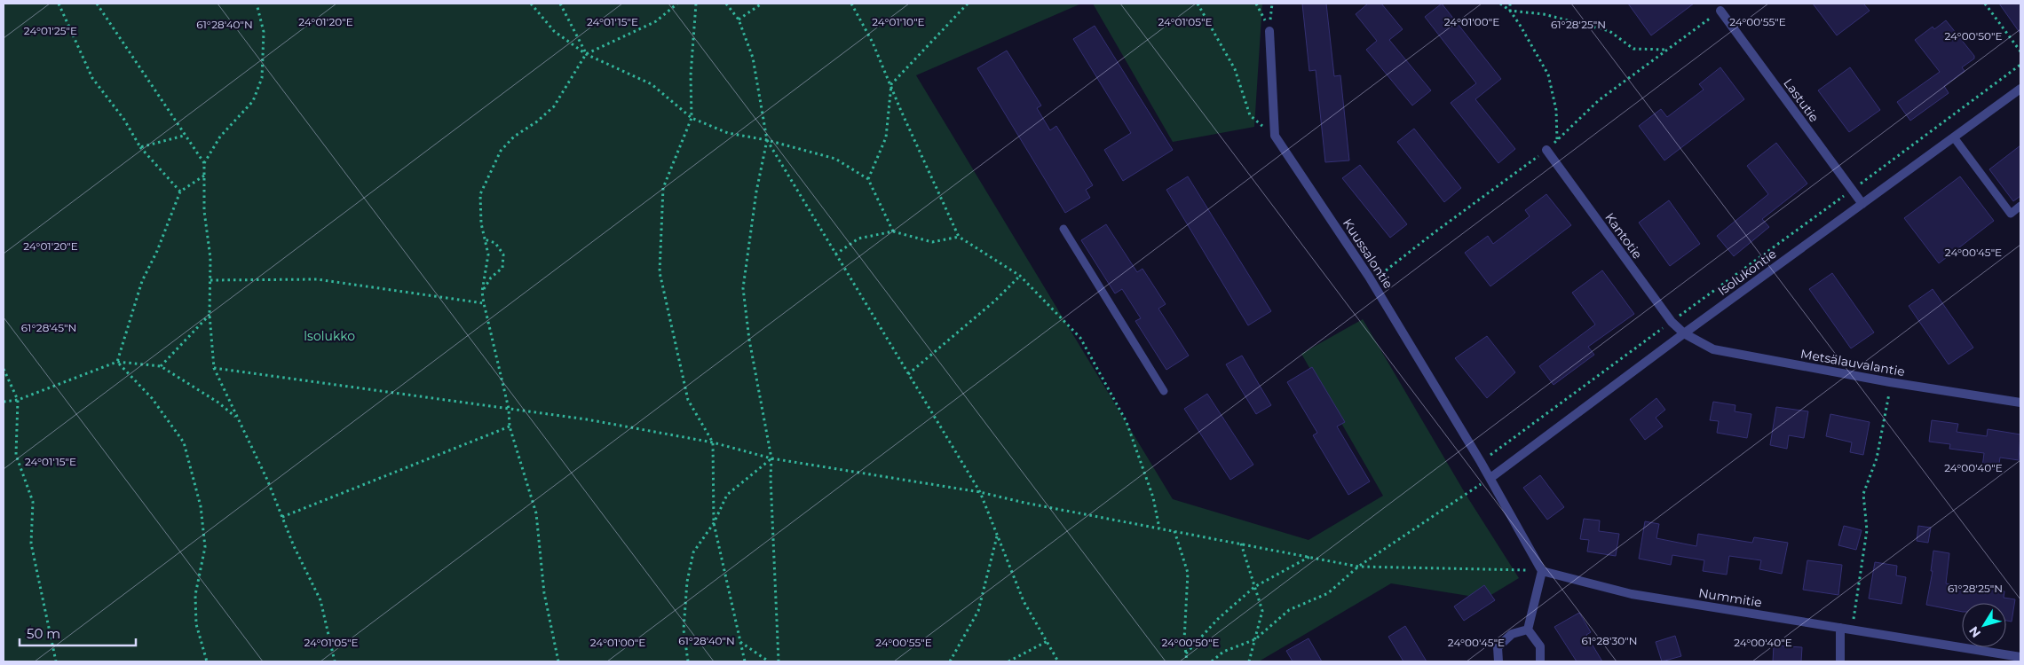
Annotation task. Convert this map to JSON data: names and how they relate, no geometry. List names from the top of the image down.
{
  "streets": {
    "street": [
      "Lastutie",
      "Kantotie",
      "Kuussalontie",
      "Isolukontie",
      "Metsälauvalantie",
      "Nummitie"
    ]
  },
  "crossings": [
    ["Lastutie", "Isolukontie"],
    ["Kantotie", "Isolukontie"],
    ["Kantotie", "Metsälauvalantie"],
    ["Kuussalontie", "Isolukontie"],
    ["Isolukontie", "Metsälauvalantie"]
  ],
  "parks": ["Isolukko"],
  "scale_bar": "50 m",
  "north": "bottom left",
  "coordinates": [
    "24°01'10\"E",
    "24°01'05\"E",
    "24°01'20\"E",
    "24°01'15\"E",
    "24°01'00\"E",
    "24°00'55\"E",
    "61°28'40\"N",
    "61°28'25\"N",
    "24°01'25\"E",
    "24°00'50\"E",
    "24°00'45\"E",
    "61°28'45\"N",
    "24°00'40\"E",
    "61°28'30\"N"
  ]
}
